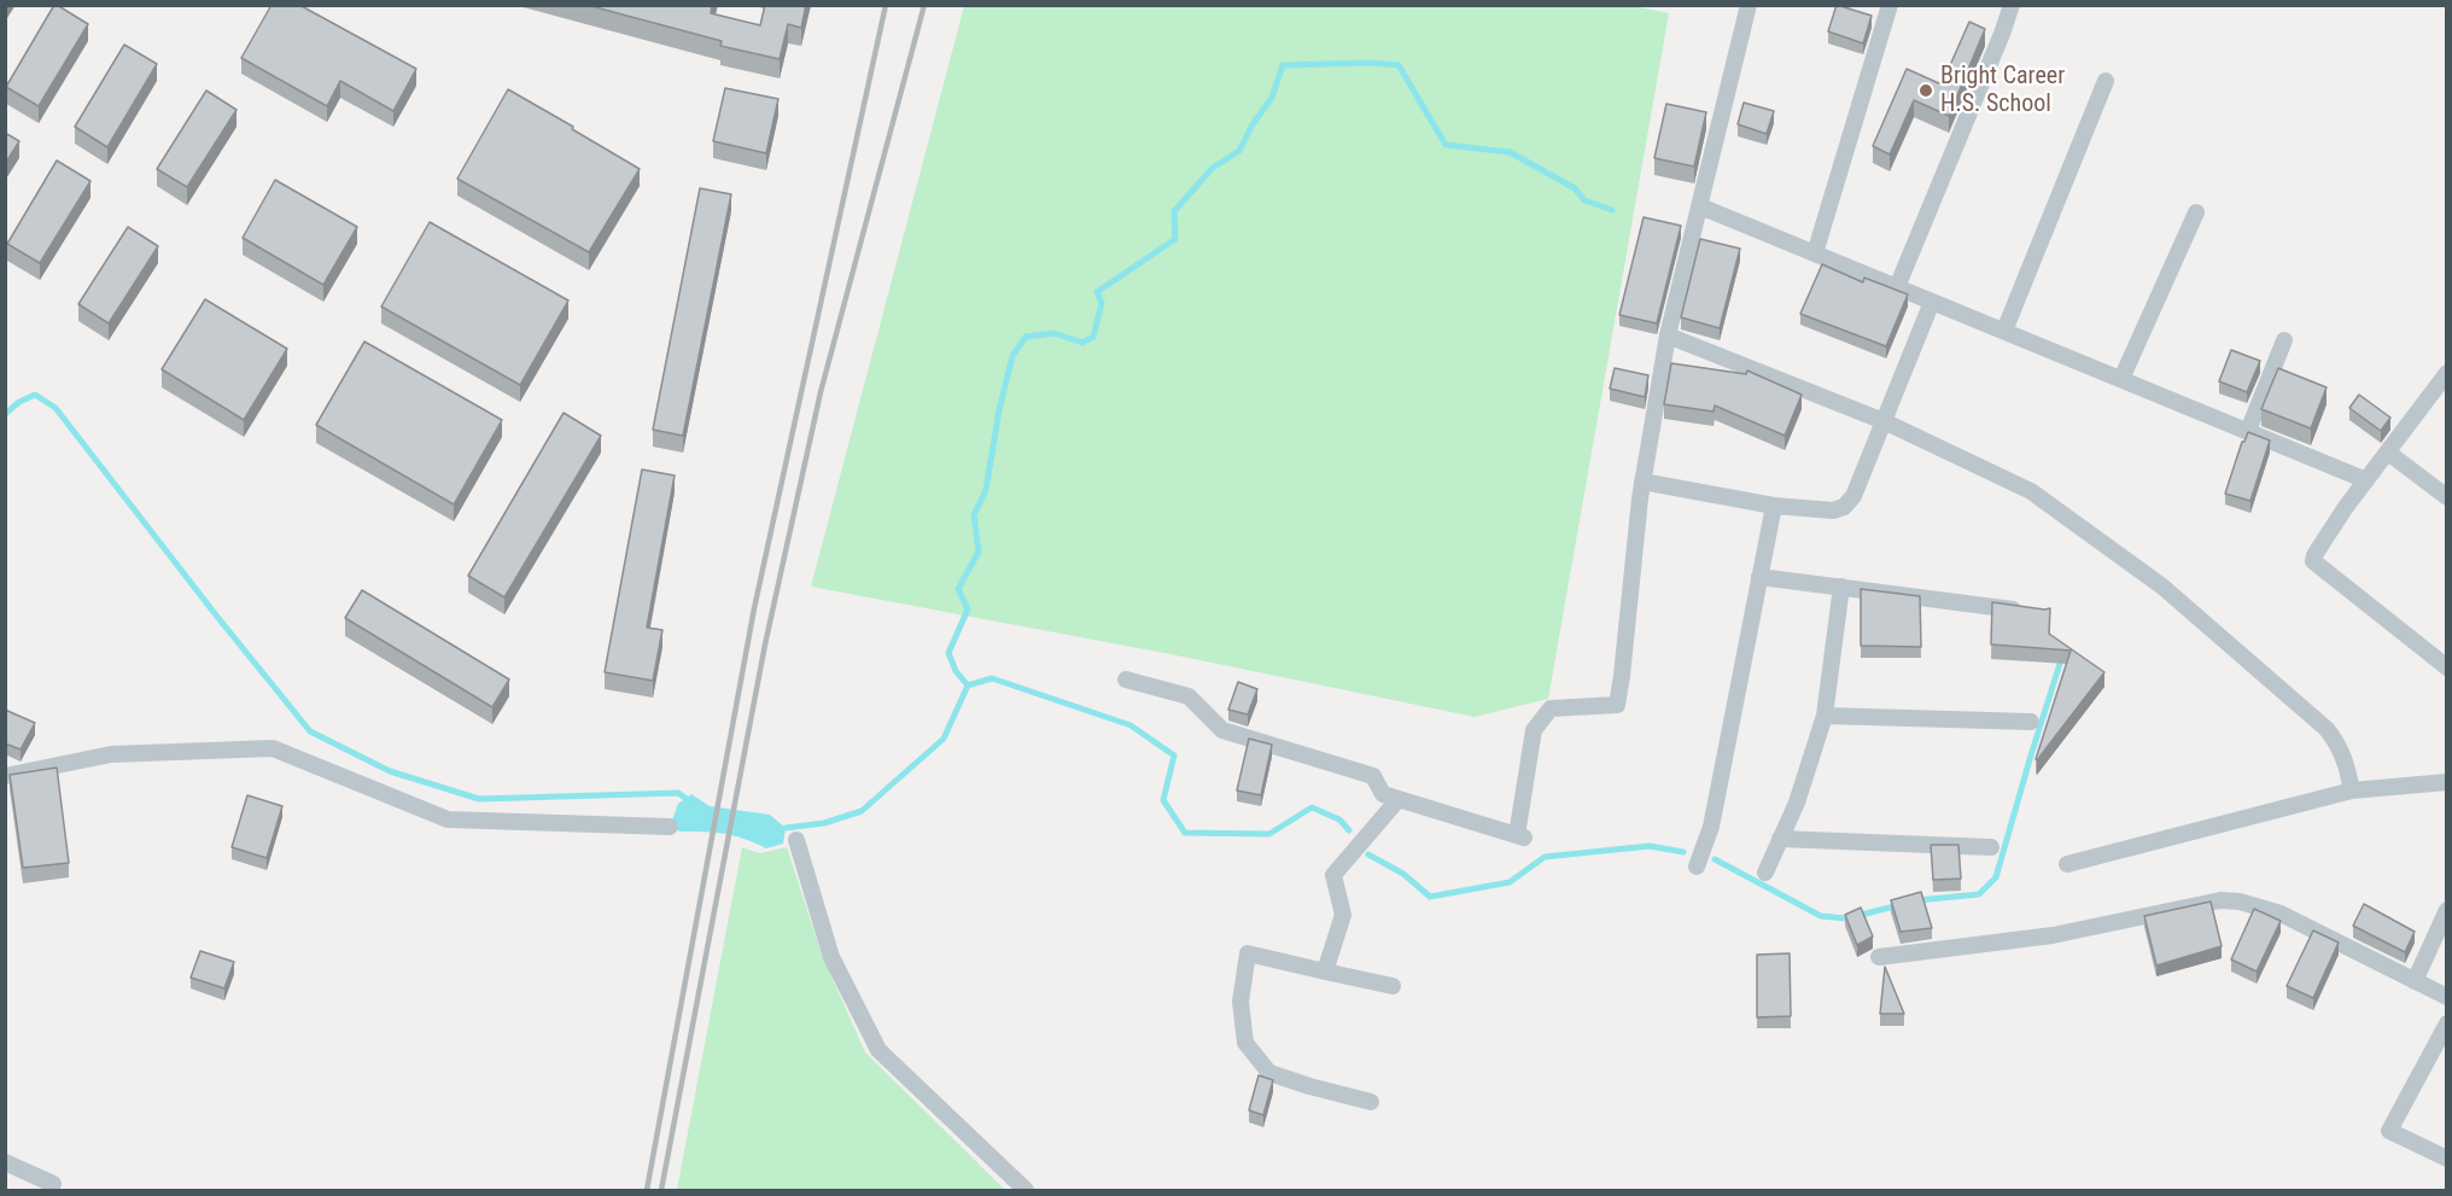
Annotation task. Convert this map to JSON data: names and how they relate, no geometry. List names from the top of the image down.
{
  "places": ["Bright Career H.S. School"]
}
